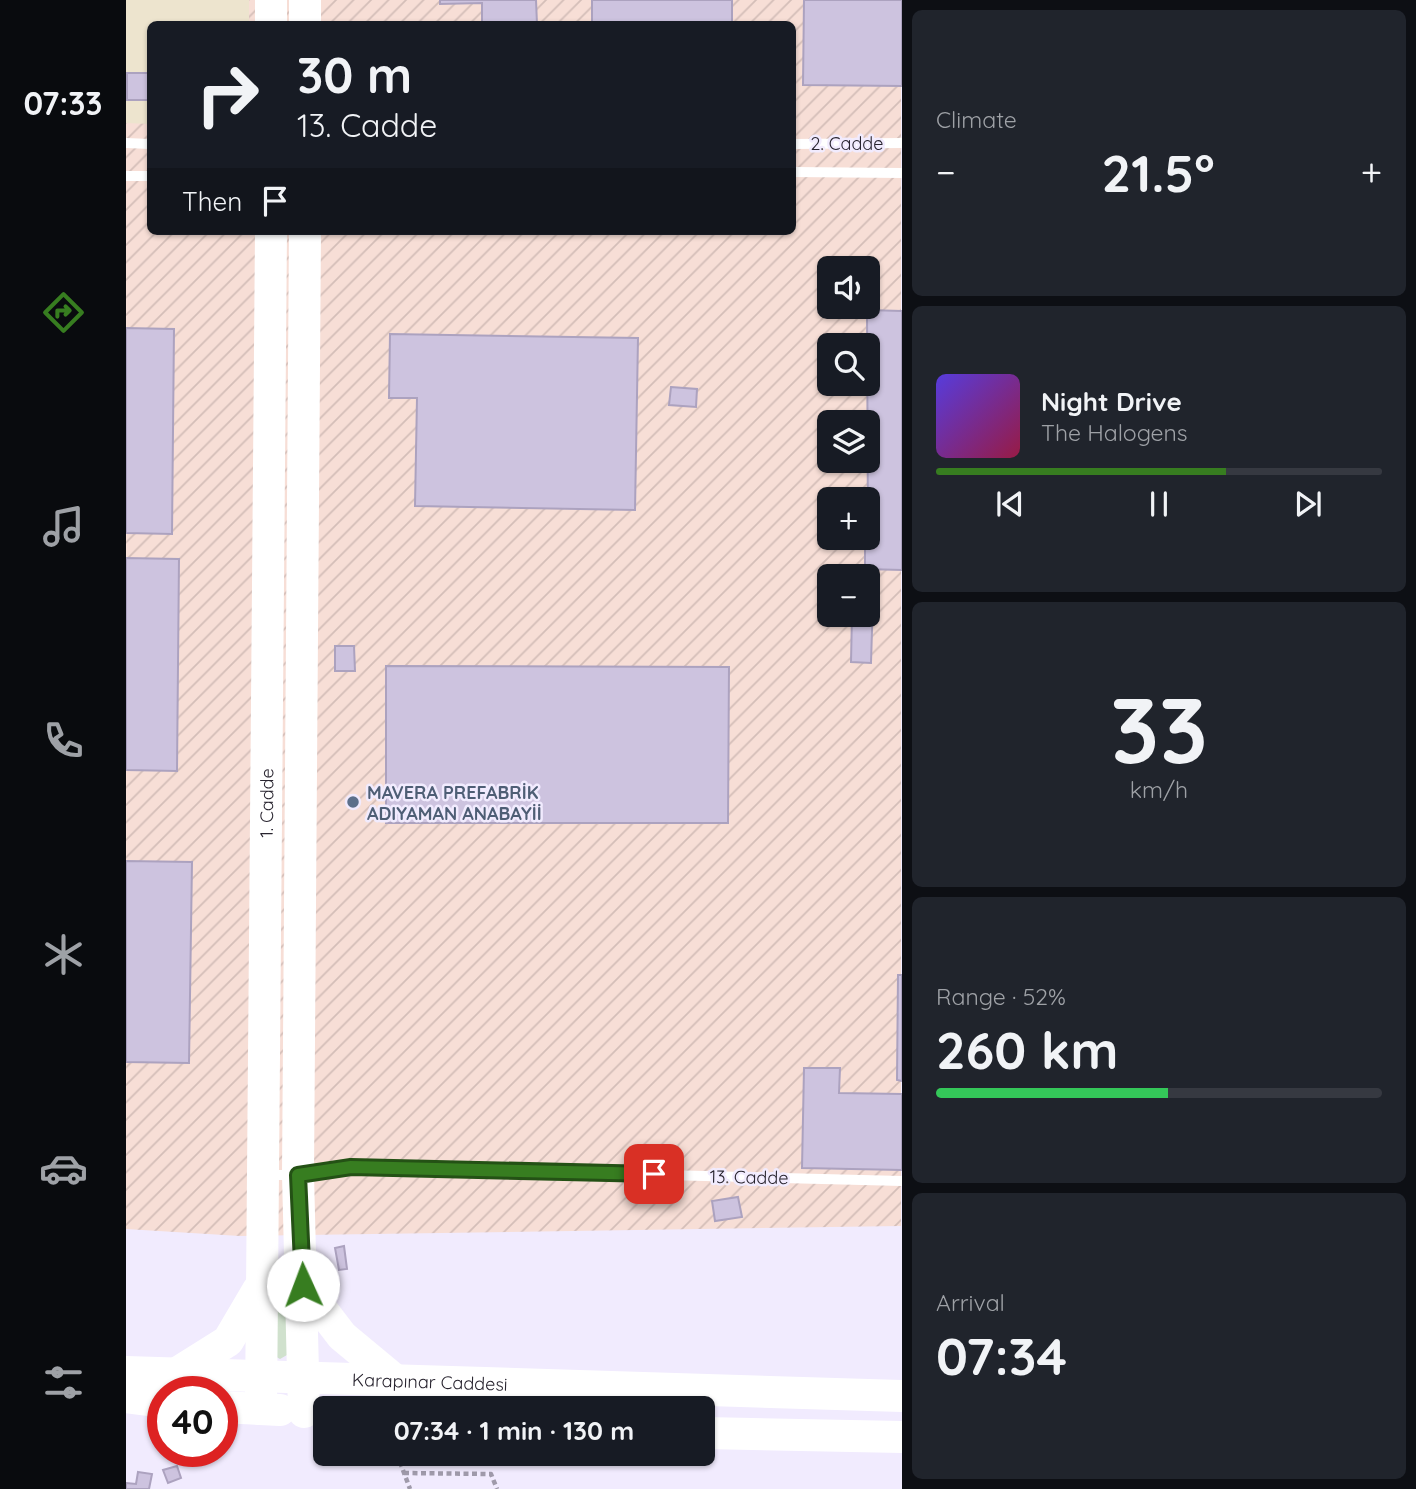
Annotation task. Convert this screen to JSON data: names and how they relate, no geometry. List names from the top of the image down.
{
  "streets": {
    "street": ["1. Cadde", "Karapınar Caddesi"],
    "lane": ["2. Cadde", "13. Cadde"]
  },
  "crossings": [
    ["1. Cadde", "13. Cadde"],
    ["1. Cadde", "Karapınar Caddesi"]
  ],
  "places": ["MAVERA PREFABRİK ADIYAMAN ANABAYİİ"],
  "page": {
    "tabs": "07:33",
    "tile": [
      "Climate",
      ["33", "km/h"],
      ["Range · 52%", "260 km"],
      ["Arrival", "07:34"]
    ],
    "turn": ["30 m", "13. Cadde"],
    "heat": ["−", "21.5°", "+"],
    "then": "Then",
    "map_buttons": ["+", "−"],
    "song": ["Night Drive", "The Halogens"],
    "limit": "40",
    "trip": "07:34 · 1 min · 130 m"
  }
}
